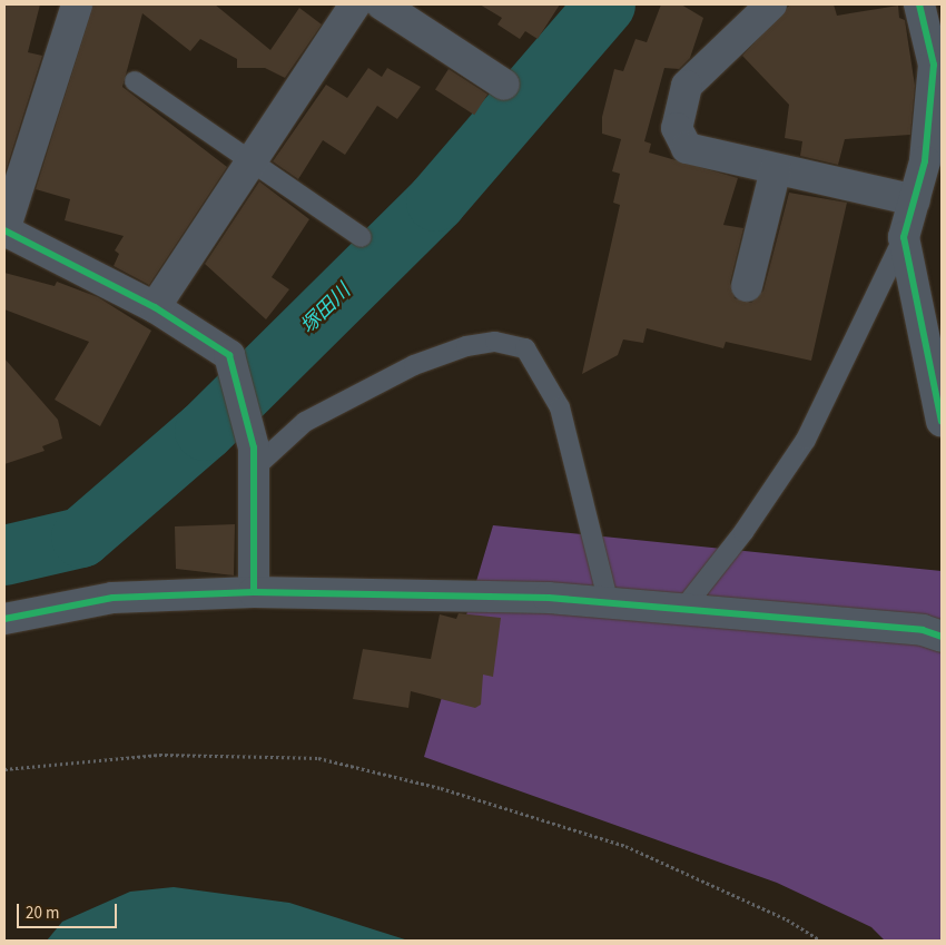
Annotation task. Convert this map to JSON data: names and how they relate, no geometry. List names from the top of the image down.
{
  "water": ["塚田川"],
  "scale_bar": "20 m"
}
